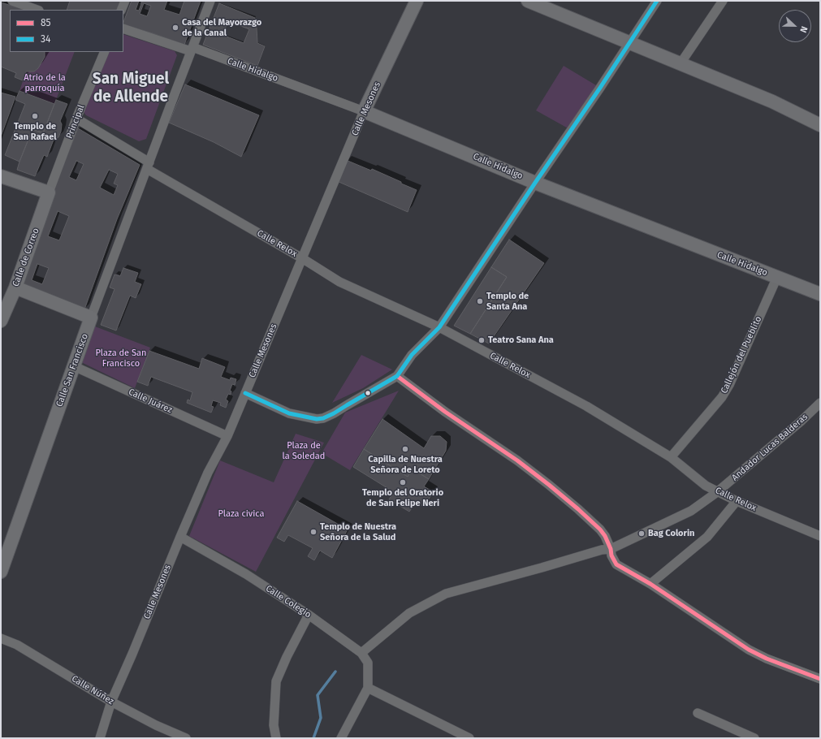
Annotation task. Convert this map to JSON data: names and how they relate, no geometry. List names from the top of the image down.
{
  "streets": {
    "street": [
      "Calle Hidalgo",
      "Calle Mesones",
      "Principal",
      "Calle Relox",
      "Calle de Correo",
      "Callejón del Pueblito",
      "Calle San Francisco",
      "Calle Juárez",
      "Andador Lucas Balderas",
      "Calle Colegio",
      "Calle Núñez"
    ]
  },
  "crossings": [
    ["Calle Hidalgo", "Calle Mesones"],
    ["Calle Hidalgo", "Callejón del Pueblito"],
    ["Calle Hidalgo", "Calle San Francisco"],
    ["Calle Mesones", "Calle Relox"],
    ["Calle Mesones", "Calle Juárez"],
    ["Calle Mesones", "Calle Colegio"],
    ["Calle Mesones", "Calle Núñez"],
    ["Principal", "Calle Relox"],
    ["Principal", "Calle de Correo"],
    ["Calle Relox", "Callejón del Pueblito"],
    ["Calle Relox", "Calle San Francisco"],
    ["Calle Relox", "Andador Lucas Balderas"],
    ["Calle San Francisco", "Calle Juárez"],
    ["Andador Lucas Balderas", "Calle Colegio"]
  ],
  "districts": ["San Miguel de Allende"],
  "parks": [
    "Atrio de la parroquía",
    "Plaza de San Francisco",
    "Plaza de la Soledad",
    "Plaza civica"
  ],
  "places": [
    "Casa del Mayorazgo de la Canal",
    "Templo de San Rafael",
    "Templo de Santa Ana",
    "Teatro Sana Ana",
    "Capilla de Nuestra Señora de Loreto",
    "Templo del Oratorio de San Felipe Neri",
    "Templo de Nuestra Señora de la Salud",
    "Bag Colorin"
  ],
  "lines": ["transit line 34", "transit line 85"],
  "legend": ["85", "34"],
  "north": "right"
}
